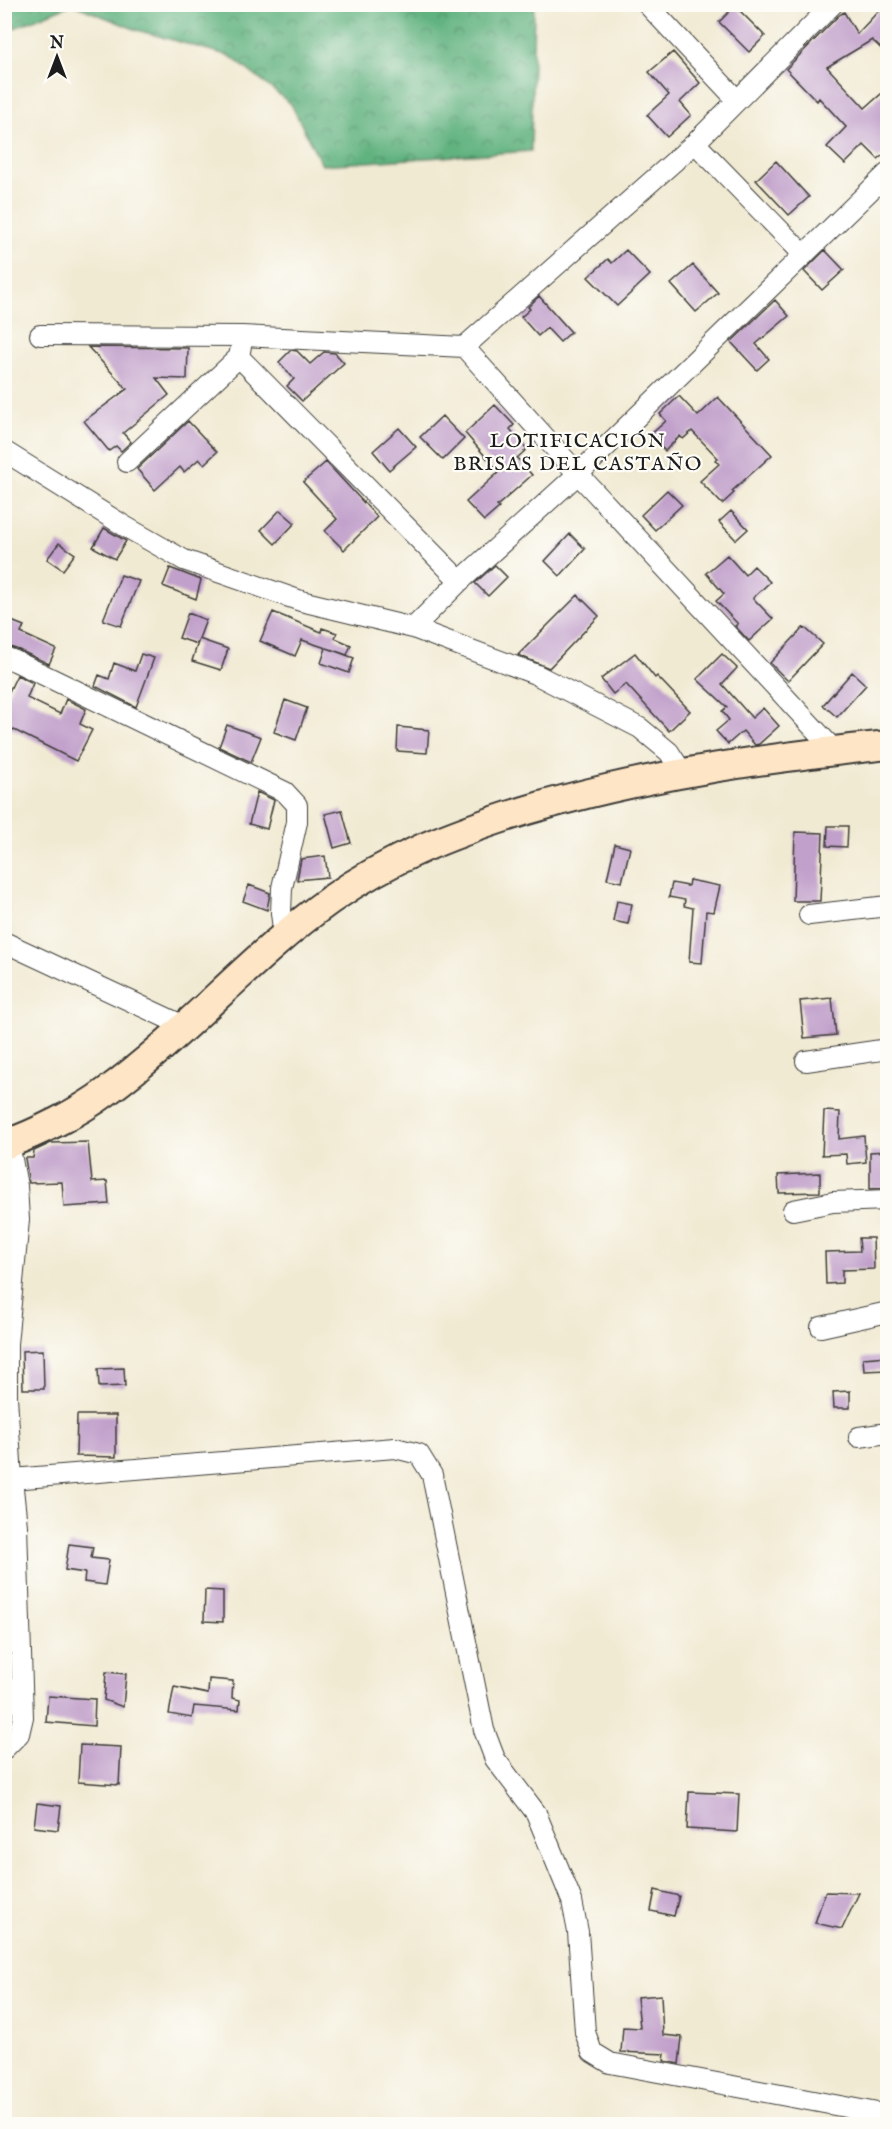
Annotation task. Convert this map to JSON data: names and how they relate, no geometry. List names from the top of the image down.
{
  "districts": ["LOTIFICACIÓN BRISAS DEL CASTAÑO"],
  "north": "top"
}
